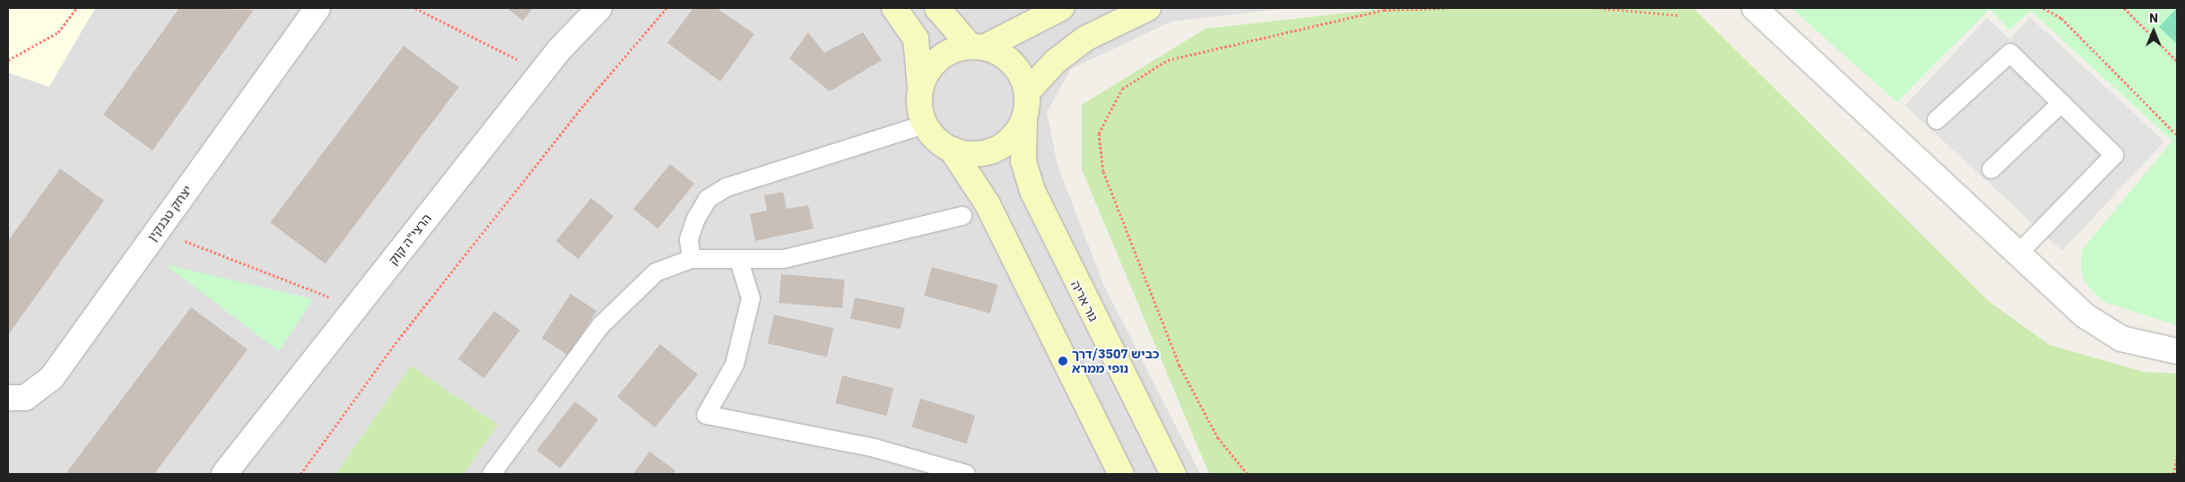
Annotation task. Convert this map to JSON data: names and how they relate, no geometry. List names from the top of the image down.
{
  "streets": {
    "main road": ["גור אריה"],
    "street": ["יצחק טבנקין", "הרצי\"ה קוק"]
  },
  "places": ["כביש 3507/דרך נופי ממרא"],
  "north": "top"
}
